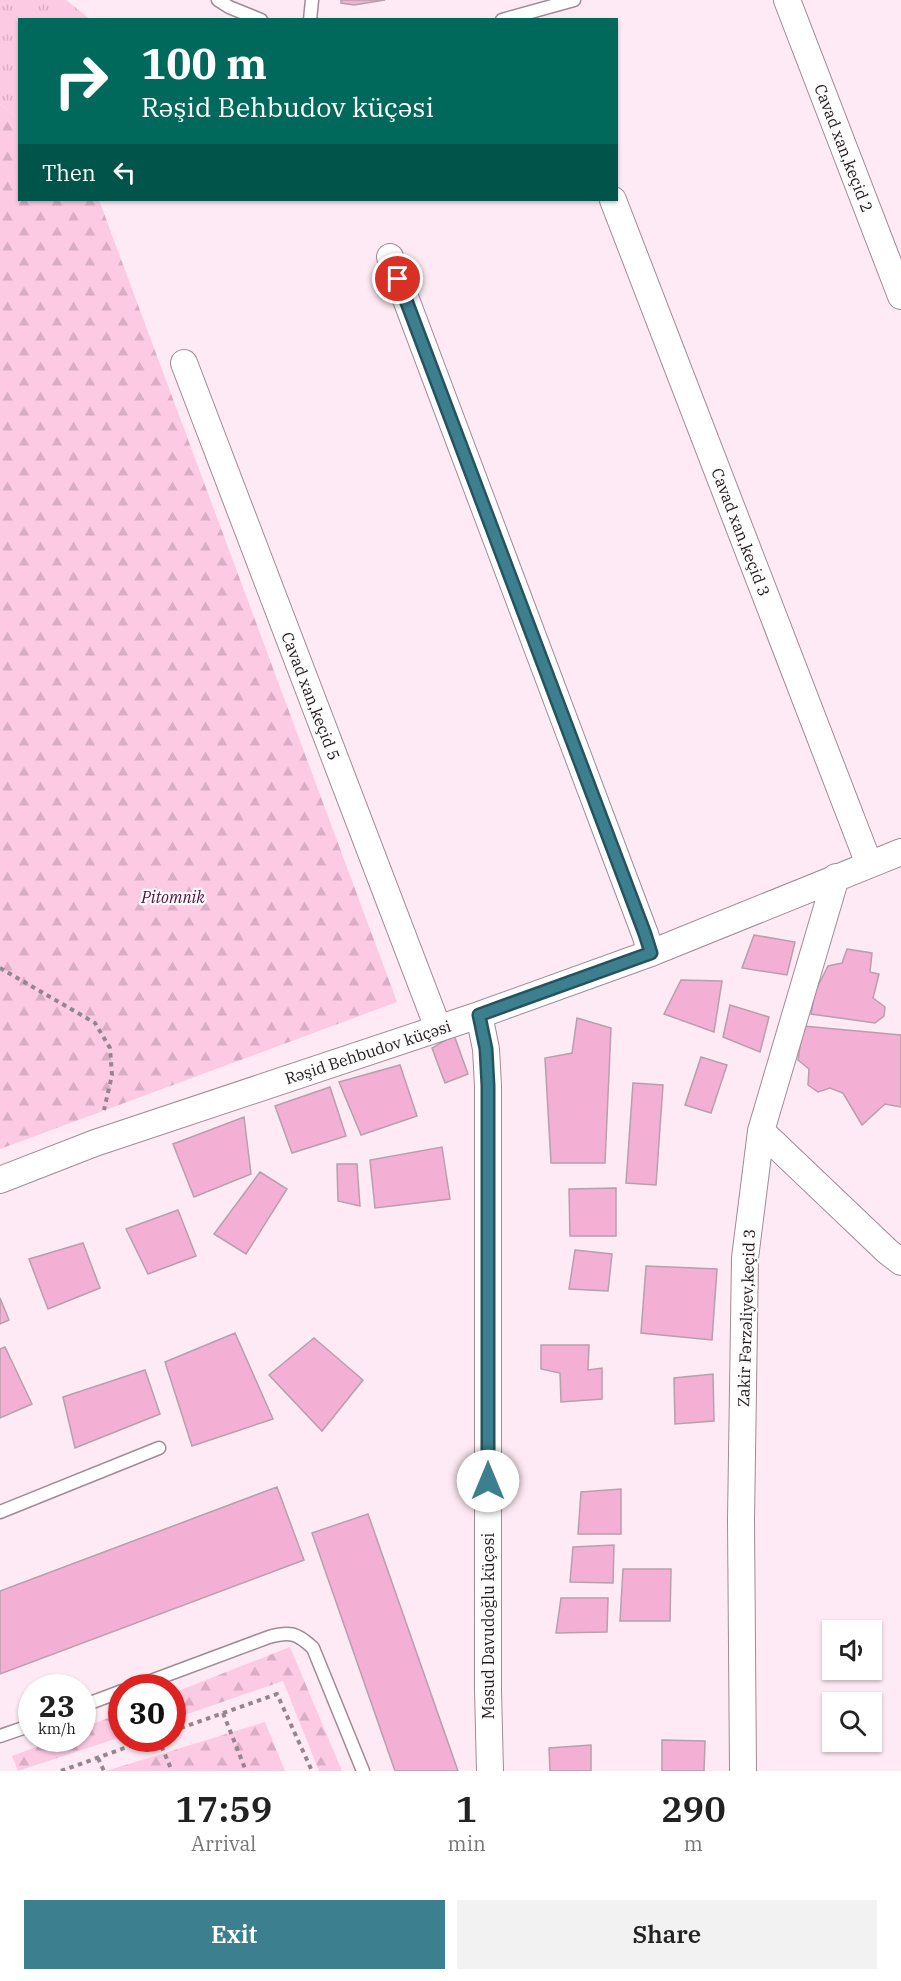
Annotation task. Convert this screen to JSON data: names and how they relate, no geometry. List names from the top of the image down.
{
  "streets": {
    "street": [
      "Cavad xan,keçid 2",
      "Cavad xan,keçid 3",
      "Cavad xan,keçid 5",
      "Rəşid Behbudov küçəsi",
      "Zakir Fərzəliyev,keçid 3",
      "Məsud Davudoğlu küçəsi"
    ]
  },
  "crossings": [
    ["Cavad xan,keçid 3", "Rəşid Behbudov küçəsi"],
    ["Cavad xan,keçid 5", "Rəşid Behbudov küçəsi"],
    ["Rəşid Behbudov küçəsi", "Zakir Fərzəliyev,keçid 3"],
    ["Rəşid Behbudov küçəsi", "Məsud Davudoğlu küçəsi"]
  ],
  "parks": ["Pitomnik"],
  "page": {
    "turn": ["100 m", "Rəşid Behbudov küçəsi"],
    "then": "Then",
    "speed": "23 km/h",
    "limit": "30",
    "eta": [
      "17:59",
      "Arrival",
      "1",
      "min",
      "290",
      "m"
    ],
    "buttons": ["Exit", "Share"]
  }
}
